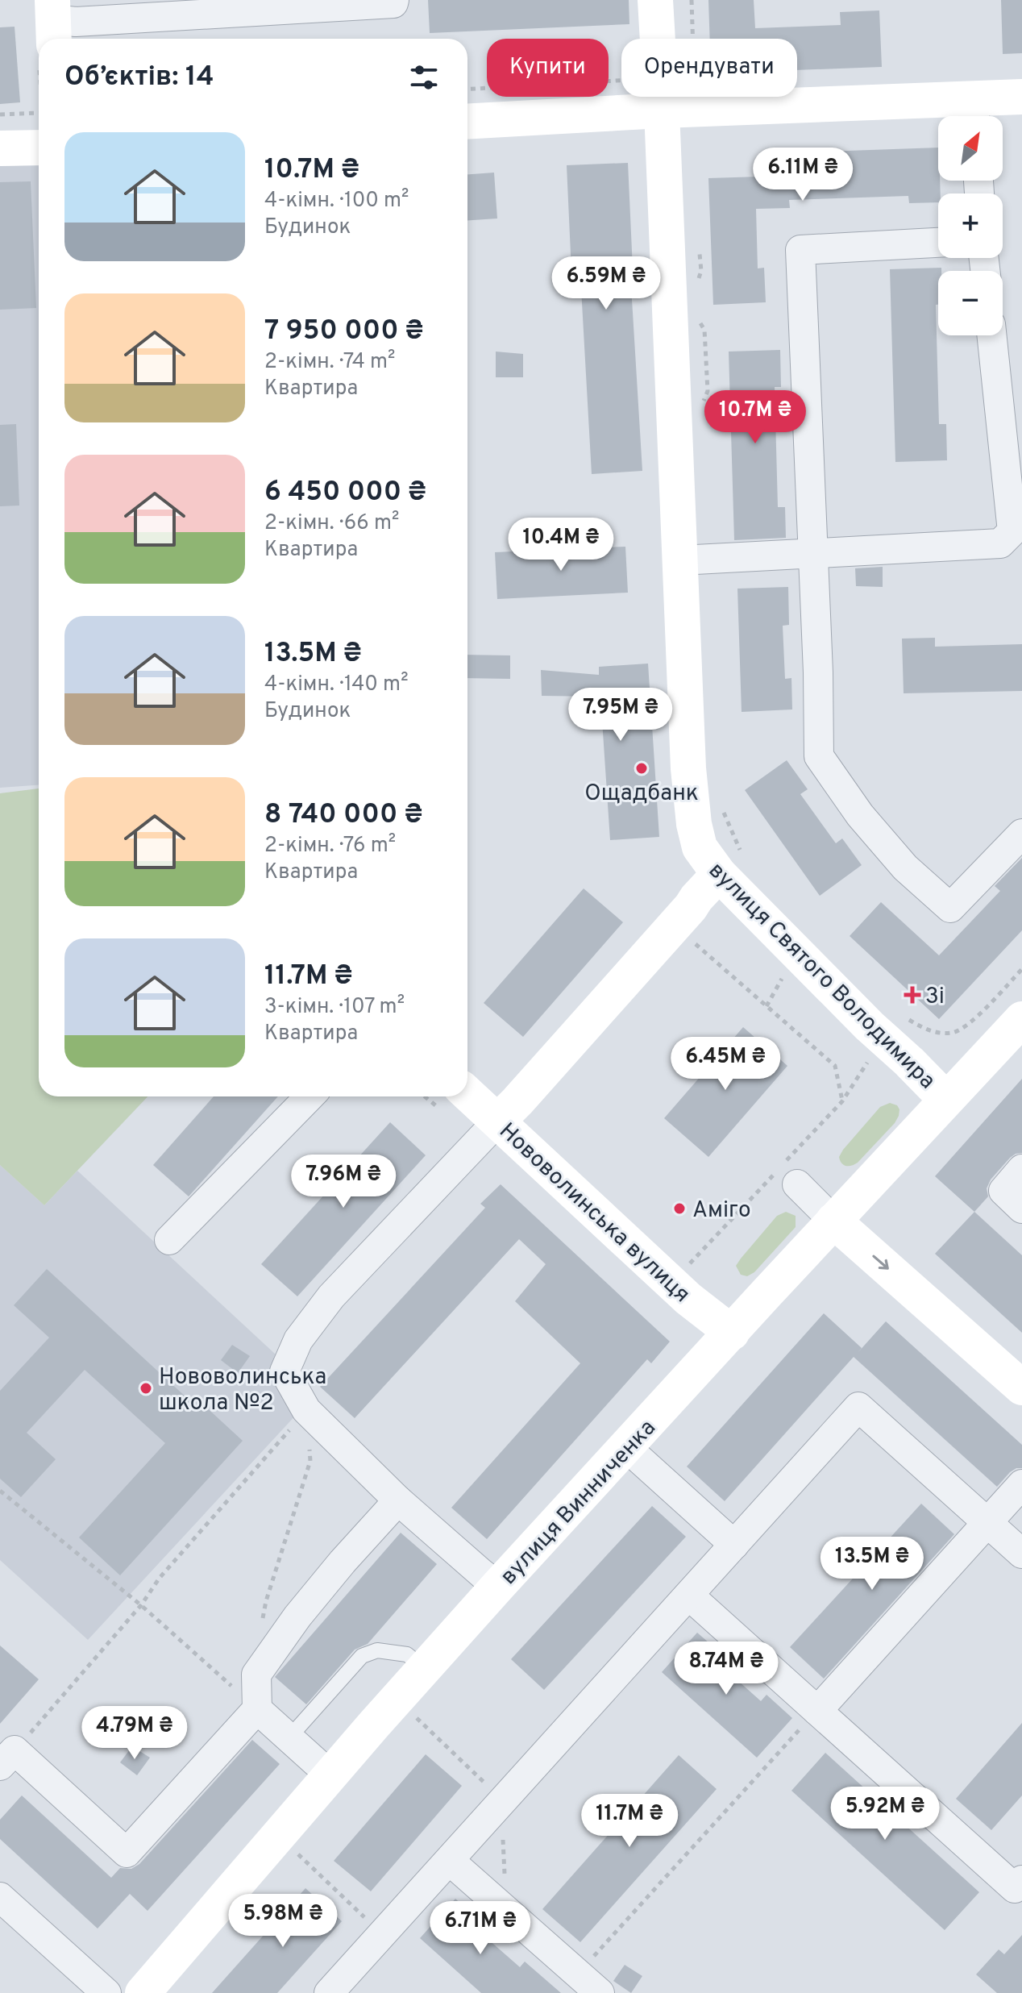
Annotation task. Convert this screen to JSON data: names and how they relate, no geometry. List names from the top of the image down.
{
  "streets": {
    "street": ["вулиця Святого Володимира", "Нововолинська вулиця", "вулиця Винниченка"]
  },
  "crossings": [
    ["вулиця Святого Володимира", "вулиця Винниченка"],
    ["Нововолинська вулиця", "вулиця Винниченка"]
  ],
  "places": {
    "other": ["Ощадбанк", "Аміго", "Нововолинська школа №2"],
    "health": ["3і"]
  },
  "north": "top right",
  "page": {
    "chip": ["Купити", "Орендувати"],
    "heading": "Об’єктів: 14",
    "map_buttons": ["+", "−"],
    "list": [
      {
        "name": "10.7M ₴",
        "note": "4-кімн. · 100 m² · Будинок"
      },
      {
        "name": "7 950 000 ₴",
        "note": "2-кімн. · 74 m² · Квартира"
      },
      {
        "name": "6 450 000 ₴",
        "note": "2-кімн. · 66 m² · Квартира"
      },
      {
        "name": "13.5M ₴",
        "note": "4-кімн. · 140 m² · Будинок"
      },
      {
        "name": "8 740 000 ₴",
        "note": "2-кімн. · 76 m² · Квартира"
      },
      {
        "name": "11.7M ₴",
        "note": "3-кімн. · 107 m² · Квартира"
      }
    ],
    "price": [
      "6.11M ₴",
      "6.59M ₴",
      "10.7M ₴",
      "10.4M ₴",
      "7.95M ₴",
      "6.45M ₴",
      "7.96M ₴",
      "13.5M ₴",
      "8.74M ₴",
      "4.79M ₴",
      "5.92M ₴",
      "11.7M ₴",
      "5.98M ₴",
      "6.71M ₴"
    ]
  }
}
